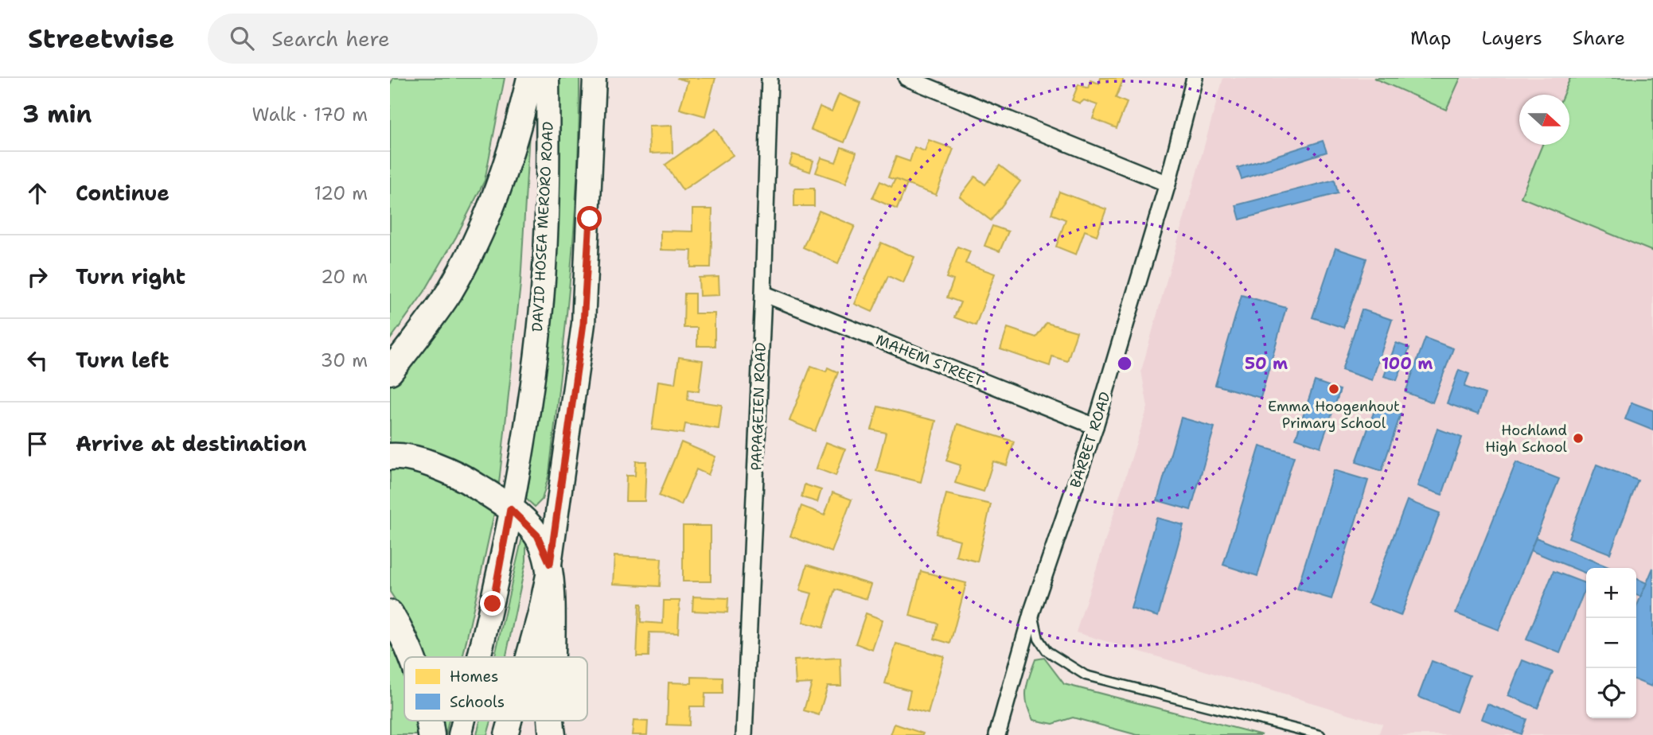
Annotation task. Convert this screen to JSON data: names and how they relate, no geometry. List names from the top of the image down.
{
  "streets": {
    "main road": ["DAVID HOSEA MERORO ROAD"],
    "street": ["MAHEM STREET", "PAPAGEIEN ROAD", "BARBET ROAD"]
  },
  "crossings": [
    ["MAHEM STREET", "PAPAGEIEN ROAD"],
    ["MAHEM STREET", "BARBET ROAD"]
  ],
  "places": ["Emma Hoogenhout Primary School", "Hochland High School"],
  "legend": ["Homes", "Schools"],
  "north": "right",
  "page": {
    "header": "Streetwise",
    "search": "Search here",
    "nav": ["Map", "Layers", "Share"],
    "heading": ["3 min", "Walk · 170 m"],
    "list": [
      ["Continue", "120 m"],
      ["Turn right", "20 m"],
      ["Turn left", "30 m"],
      "Arrive at destination"
    ],
    "map_buttons": ["+", "−"]
  },
  "rings": ["50 m", "100 m"]
}
